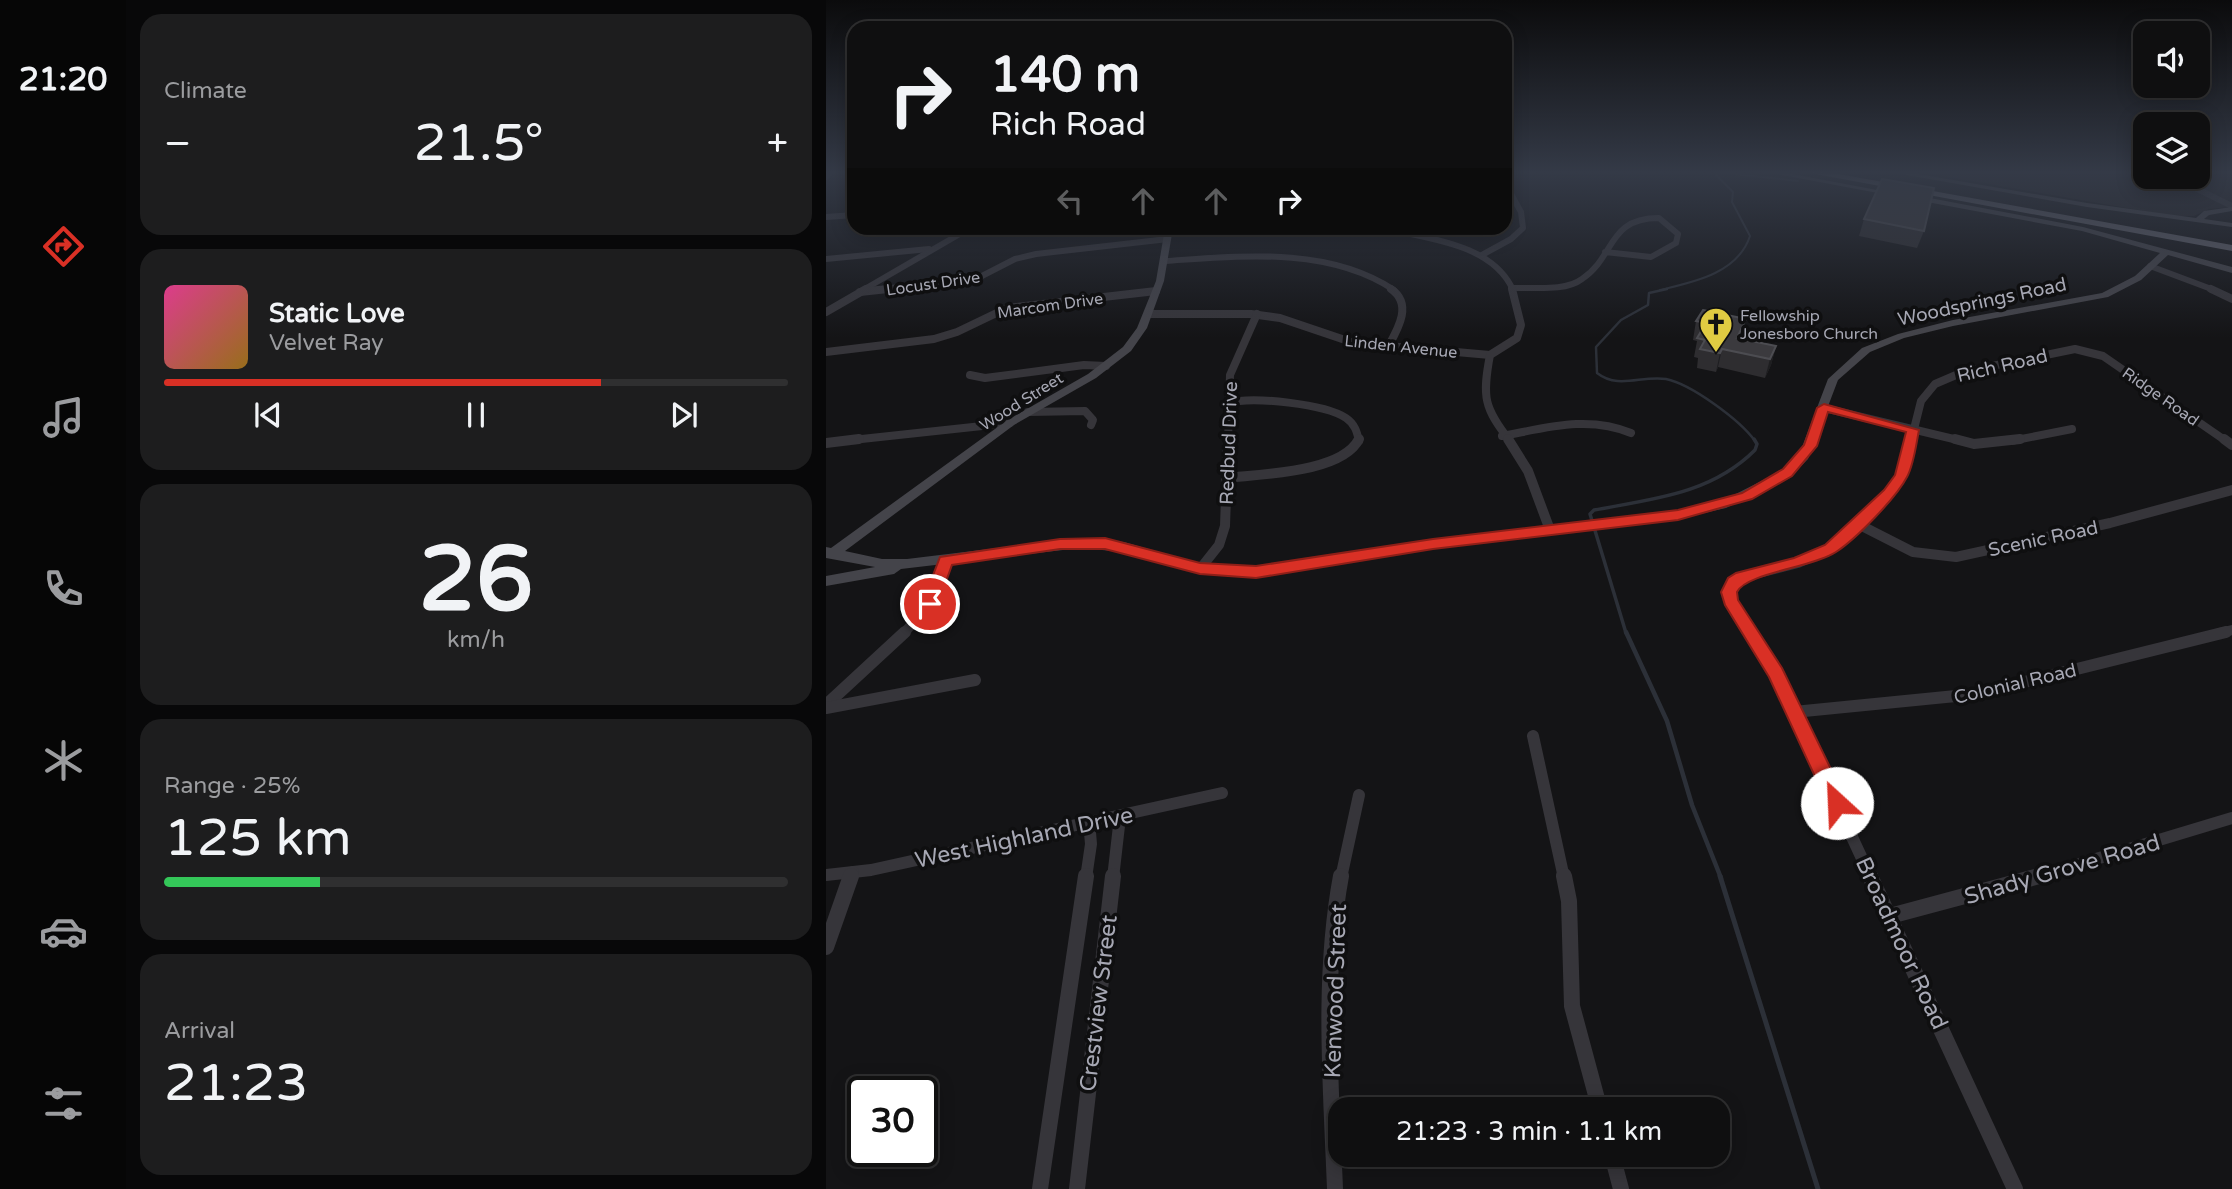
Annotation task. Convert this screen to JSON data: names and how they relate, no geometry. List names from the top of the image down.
{
  "streets": {
    "street": [
      "Locust Drive",
      "Woodsprings Road",
      "Marcom Drive",
      "Linden Avenue",
      "Rich Road",
      "Ridge Road",
      "Wood Street",
      "Redbud Drive",
      "Scenic Road",
      "Colonial Road",
      "West Highland Drive",
      "Shady Grove Road",
      "Broadmoor Road",
      "Kenwood Street",
      "Crestview Street"
    ]
  },
  "crossings": [
    ["Woodsprings Road", "Wood Street"],
    ["Woodsprings Road", "Redbud Drive"],
    ["Marcom Drive", "Wood Street"],
    ["Linden Avenue", "Wood Street"],
    ["Linden Avenue", "Redbud Drive"],
    ["Rich Road", "Ridge Road"],
    ["Rich Road", "Scenic Road"],
    ["Rich Road", "Broadmoor Road"],
    ["Colonial Road", "Broadmoor Road"],
    ["West Highland Drive", "Crestview Street"],
    ["Shady Grove Road", "Broadmoor Road"]
  ],
  "places": {
    "church": ["Fellowship Jonesboro Church"]
  },
  "page": {
    "tabs": "21:20",
    "tile": [
      "Climate",
      ["26", "km/h"],
      ["Range · 25%", "125 km"],
      ["Arrival", "21:23"]
    ],
    "turn": ["140 m", "Rich Road"],
    "heat": ["−", "21.5°", "+"],
    "song": ["Static Love", "Velvet Ray"],
    "limit": "30",
    "trip": "21:23 · 3 min · 1.1 km"
  }
}
